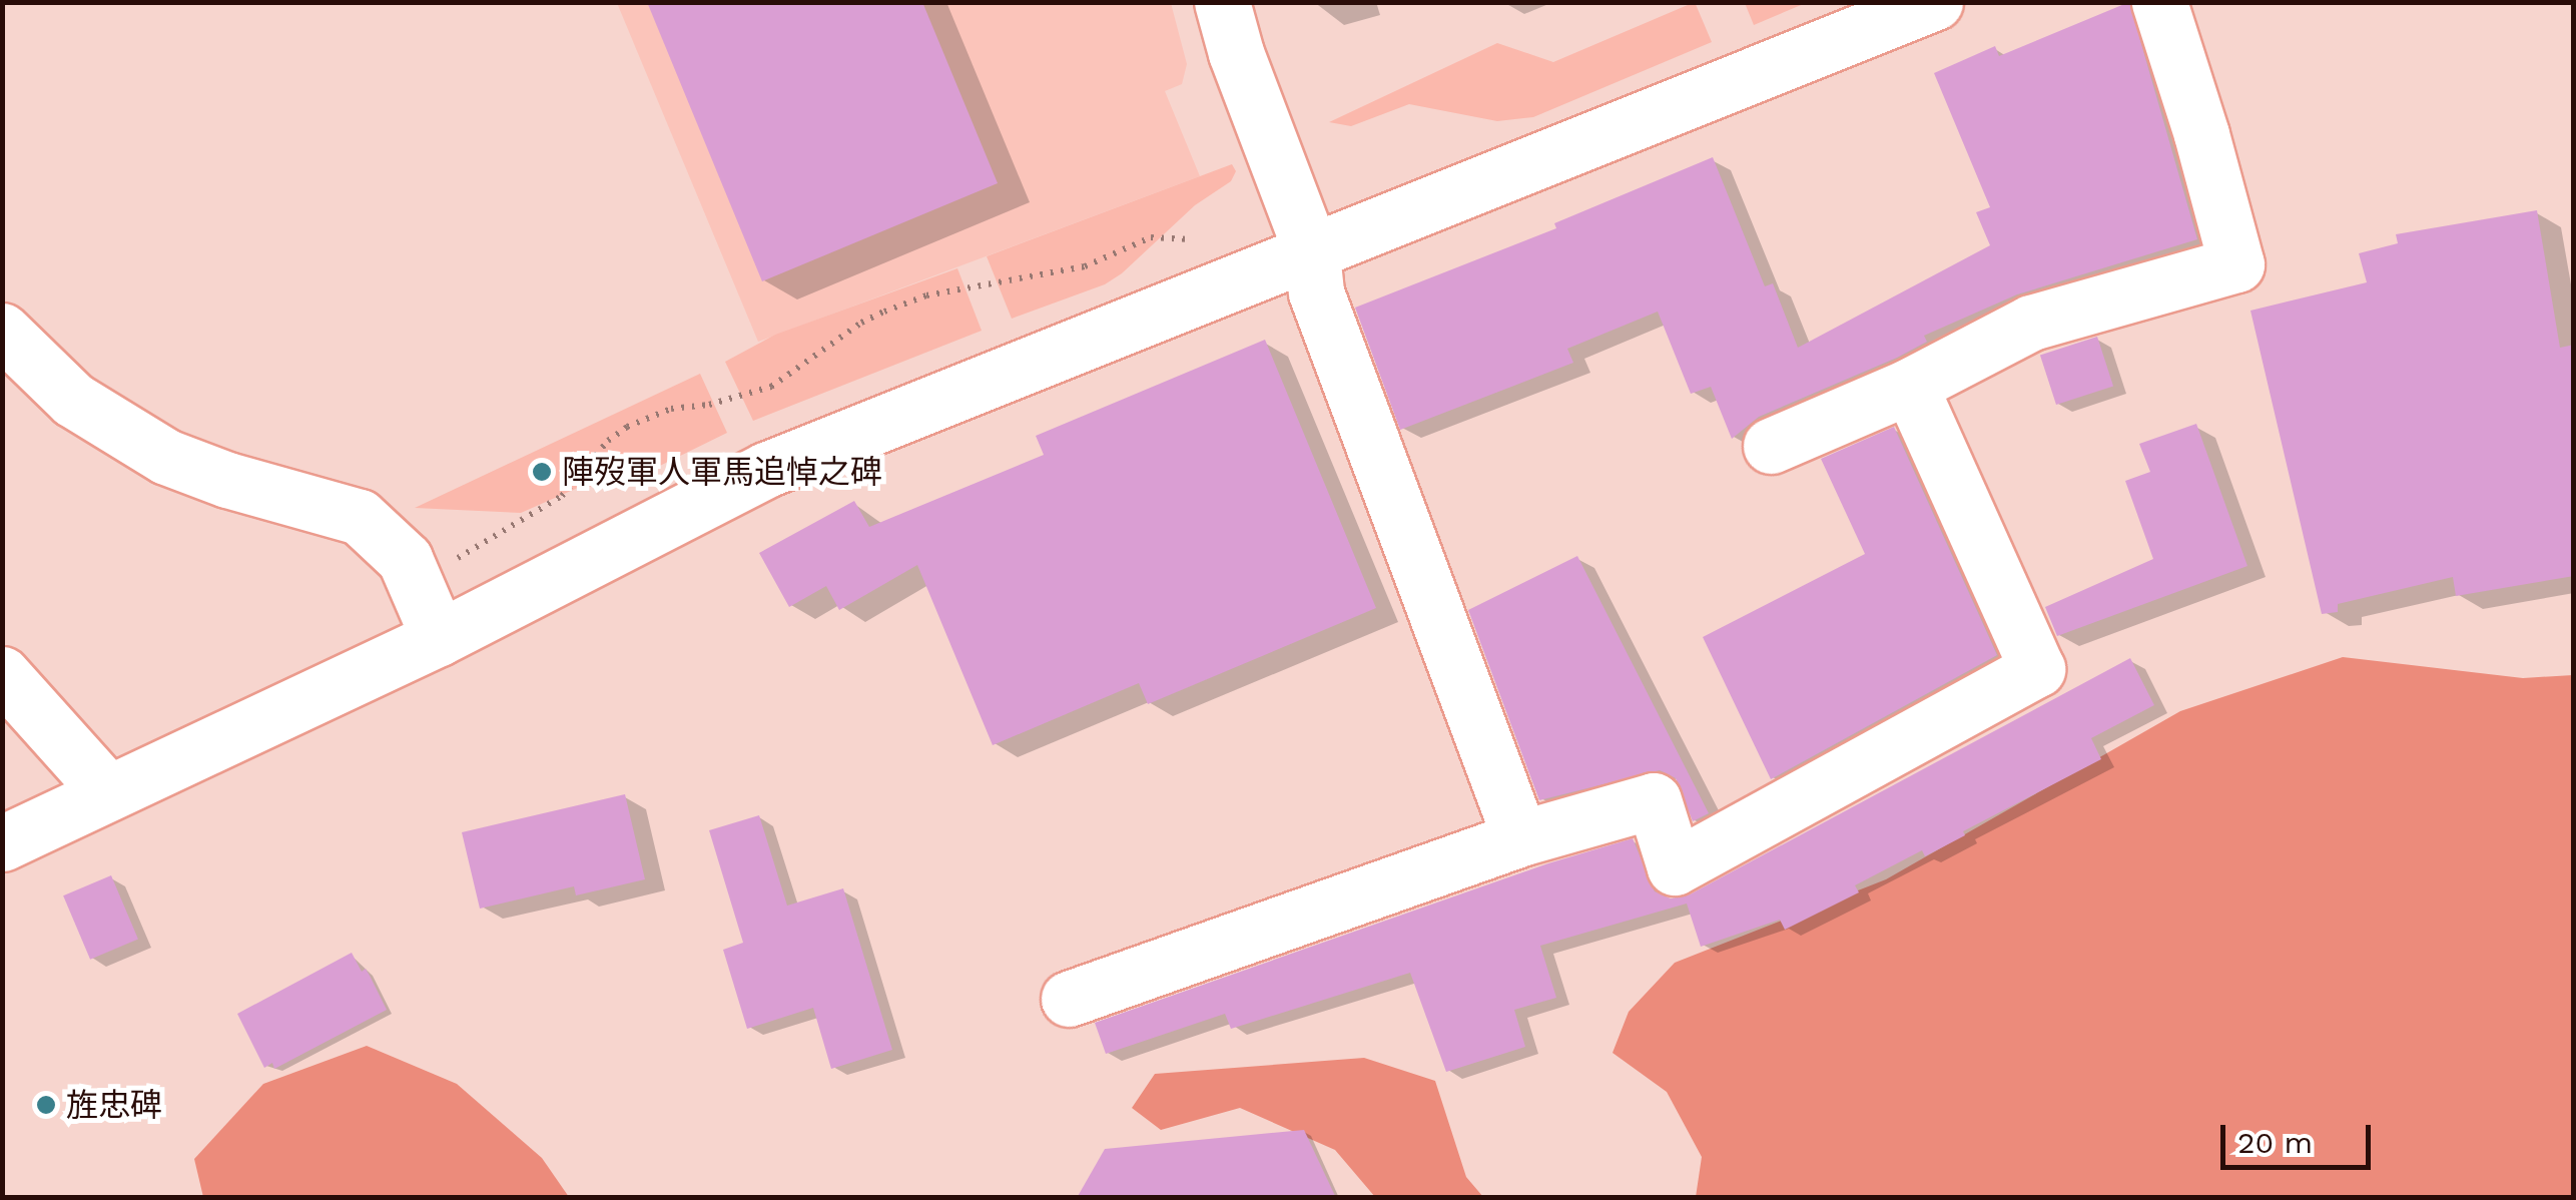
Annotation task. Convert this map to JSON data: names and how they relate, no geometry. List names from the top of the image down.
{
  "places": ["陣歿軍人軍馬追悼之碑", "旌忠碑"],
  "scale_bar": "20 m"
}
